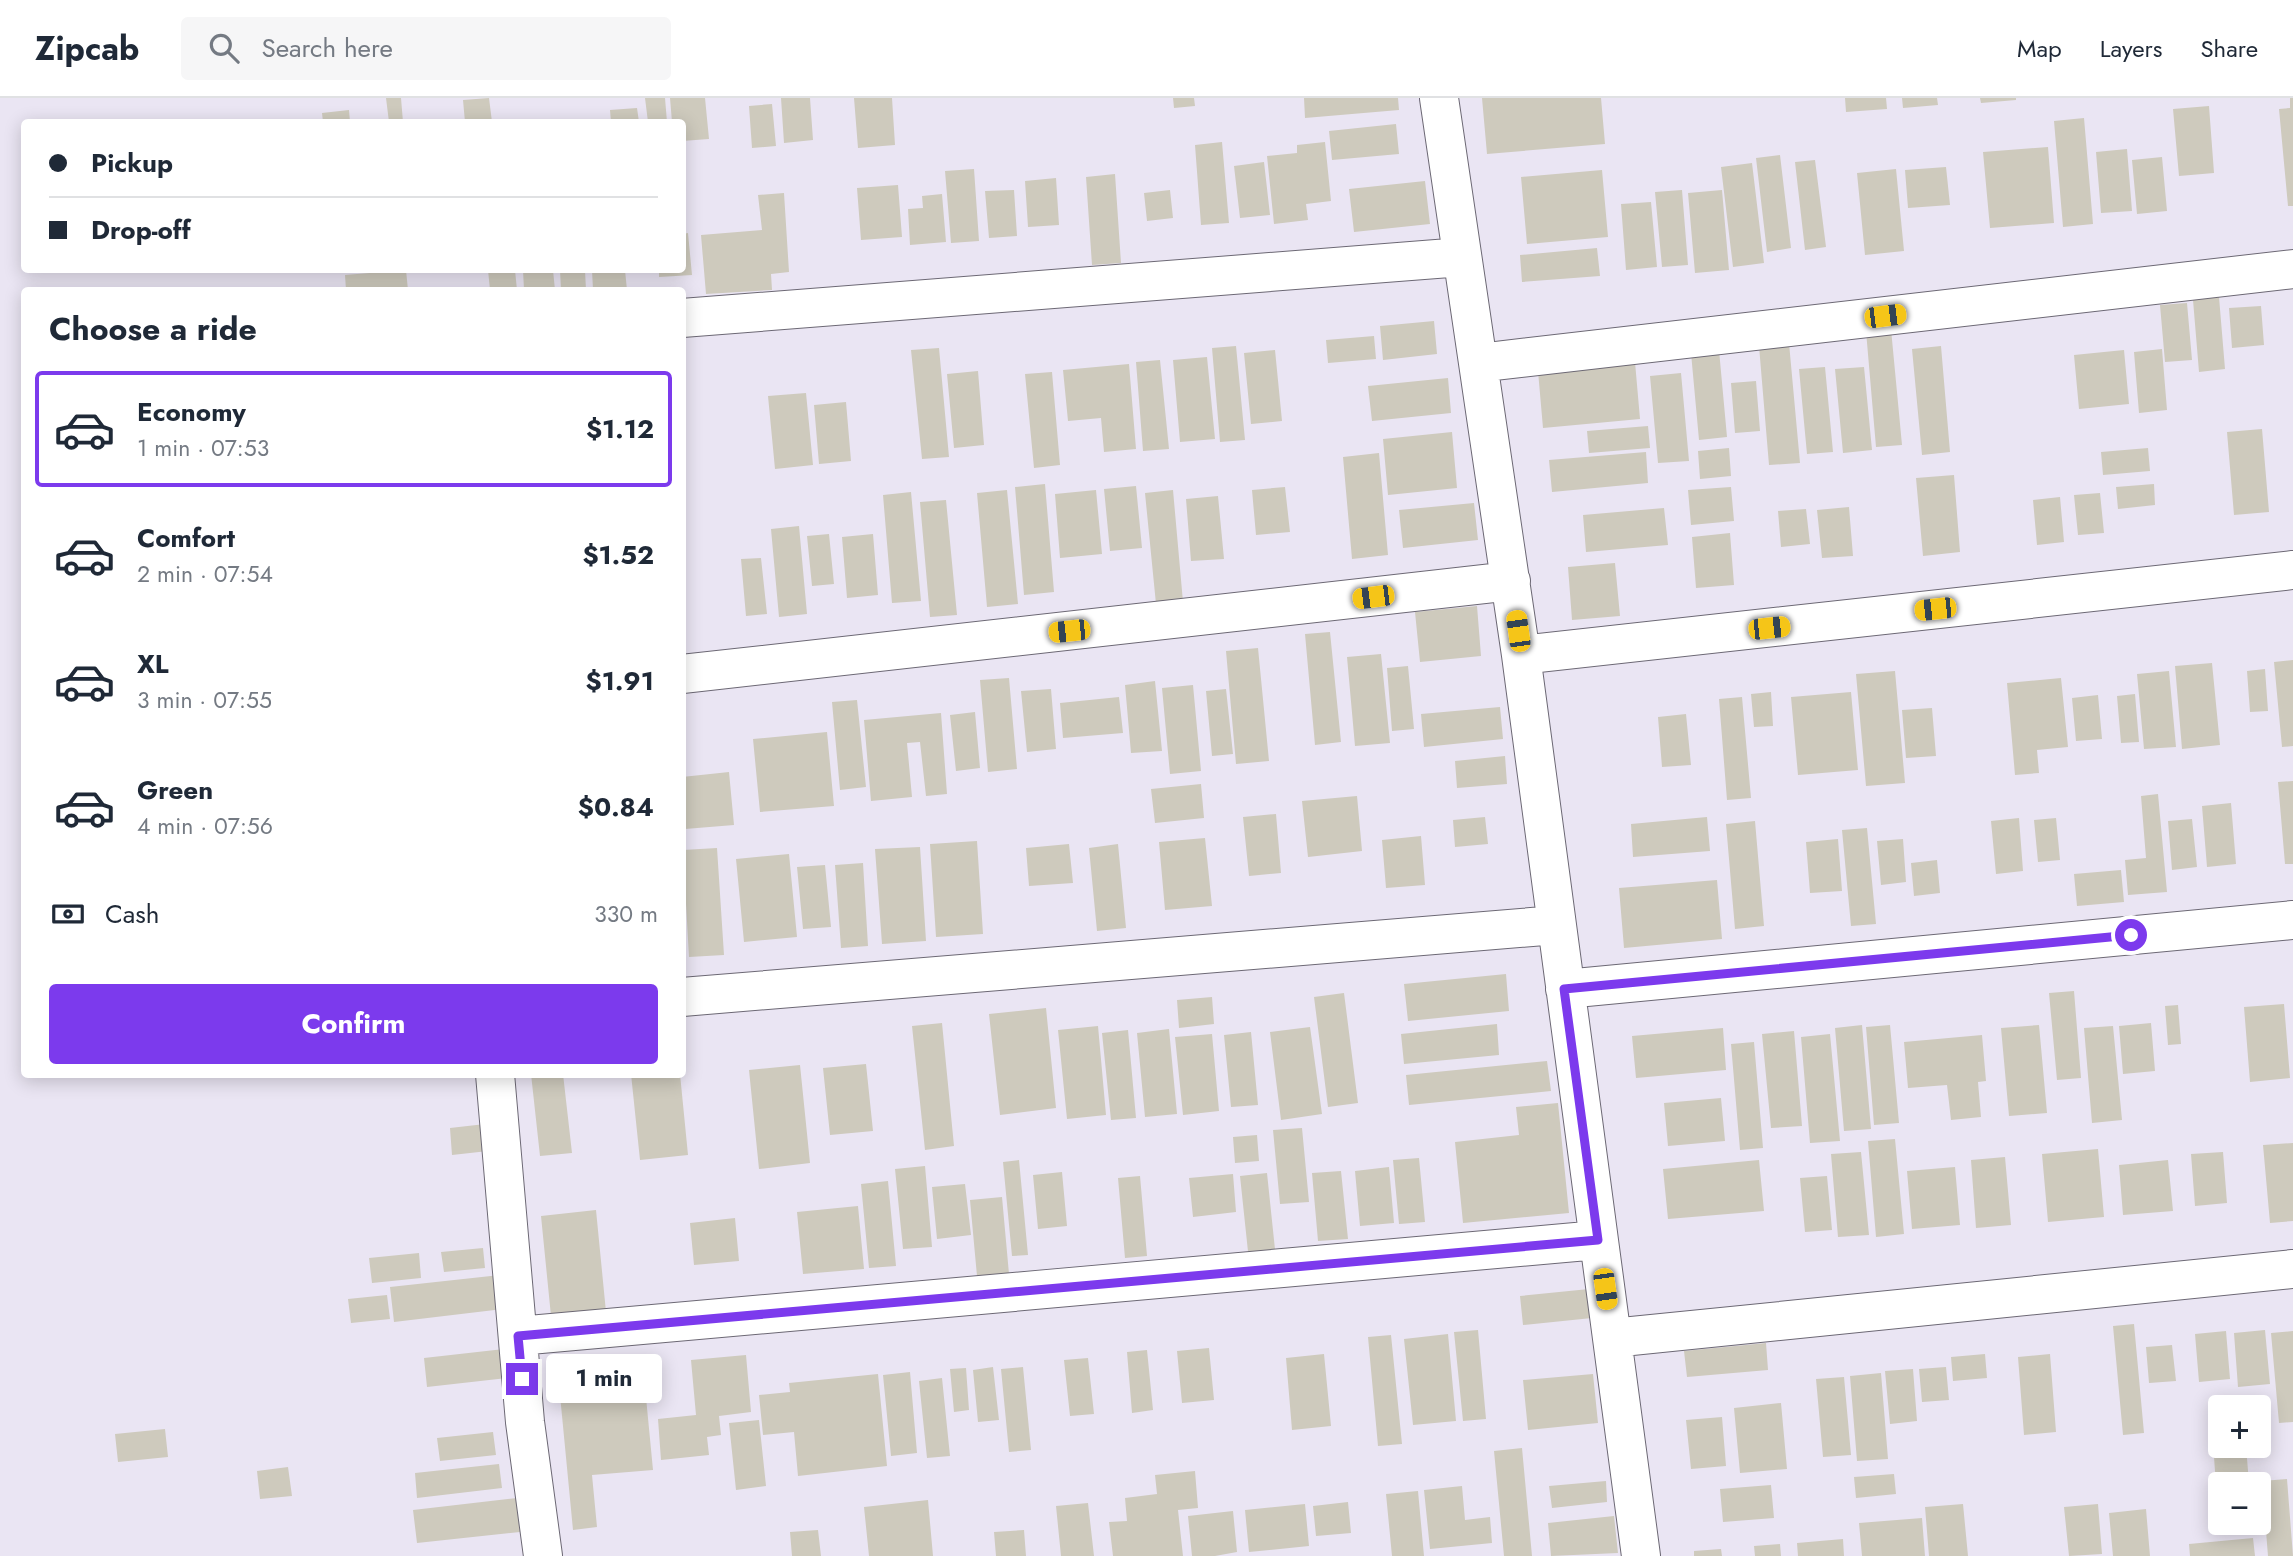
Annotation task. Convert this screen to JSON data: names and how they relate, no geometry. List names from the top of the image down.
{
  "page": {
    "header": "Zipcab",
    "search": "Search here",
    "nav": ["Map", "Layers", "Share"],
    "banner": ["Pickup", "Drop-off"],
    "heading": "Choose a ride",
    "list": [
      {
        "name": "Economy",
        "note": "1 min · 07:53",
        "value": "$1.12"
      },
      {
        "name": "Comfort",
        "note": "2 min · 07:54",
        "value": "$1.52"
      },
      {
        "name": "XL",
        "note": "3 min · 07:55",
        "value": "$1.91"
      },
      {
        "name": "Green",
        "note": "4 min · 07:56",
        "value": "$0.84"
      }
    ],
    "pay": ["Cash", "330 m"],
    "buttons": "Confirm",
    "bubble": "1 min",
    "map_buttons": ["+", "−"]
  }
}
